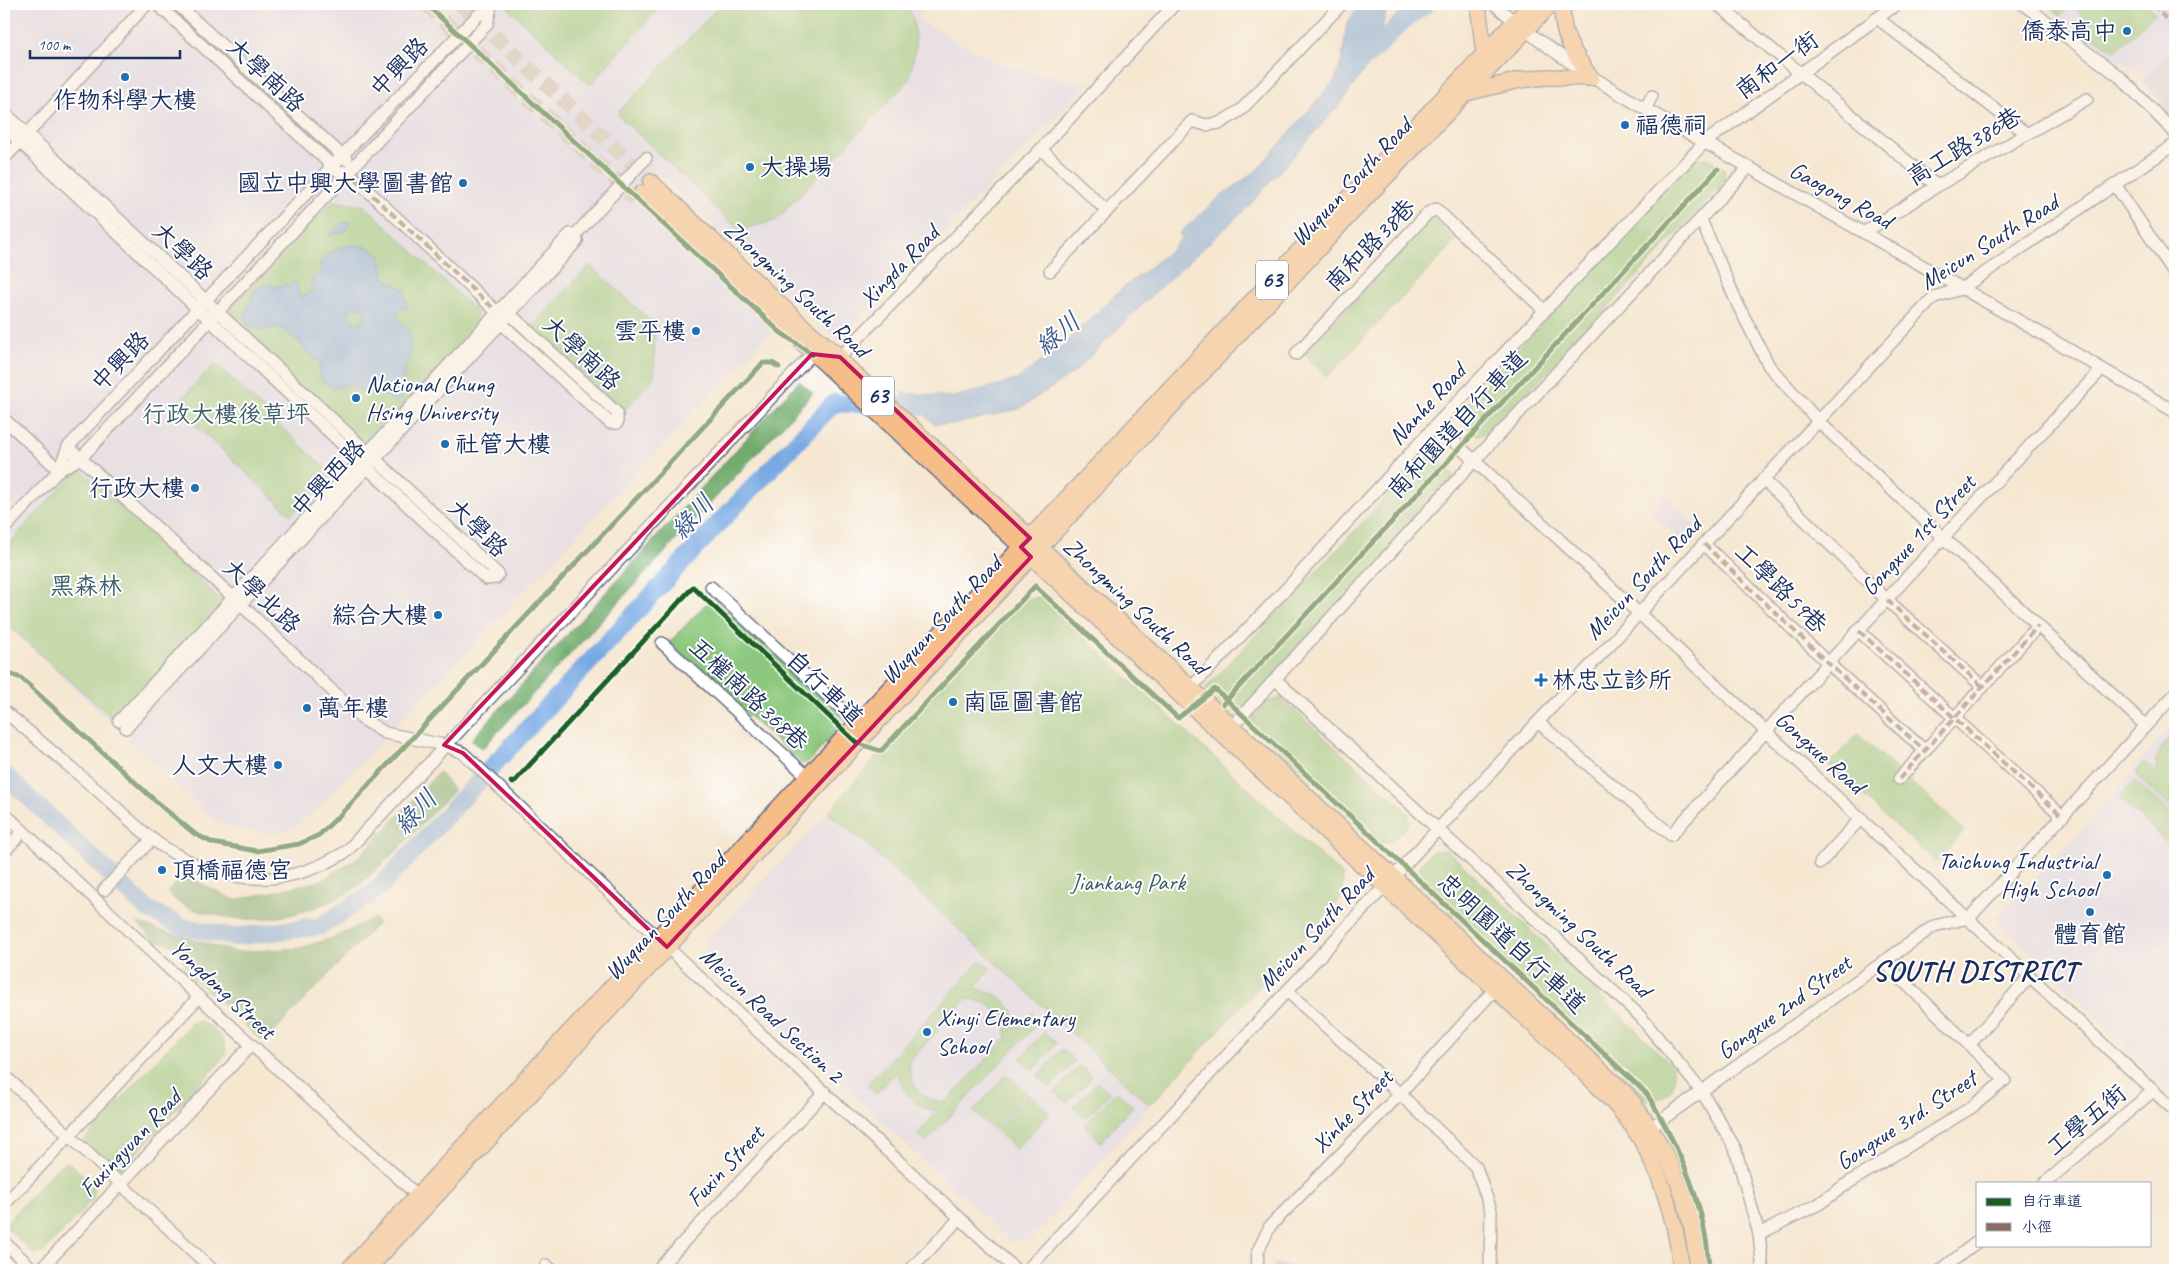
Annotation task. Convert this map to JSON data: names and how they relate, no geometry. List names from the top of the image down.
{
  "streets": {
    "main road": ["Wuquan South Road", "63", "Zhongming South Road"],
    "street": [
      "南和一街",
      "中興路",
      "大學南路",
      "高工路386巷",
      "Gaogong Road",
      "Meicun South Road",
      "南和路38巷",
      "大學路",
      "Xingda Road",
      "Nanhe Road",
      "中興西路",
      "Gongxue 1st Street",
      "工學路59巷",
      "大學北路",
      "五權南路368巷",
      "Gongxue Road",
      "Yongdong Street",
      "Gongxue 2nd Street",
      "Meicun Road Section 2",
      "Xinhe Street",
      "Gongxue 3rd. Street",
      "工學五街",
      "Fuxingyuan Road",
      "Fuxin Street"
    ],
    "cycle path": ["南和園道自行車道", "自行車道"]
  },
  "crossings": [
    ["南和一街", "Gaogong Road"],
    ["南和一街", "Nanhe Road"],
    ["中興路", "大學南路"],
    ["中興路", "大學路"],
    ["中興路", "大學北路"],
    ["大學南路", "中興西路"],
    ["高工路386巷", "Gaogong Road"],
    ["Wuquan South Road", "Gaogong Road"],
    ["Wuquan South Road", "Zhongming South Road"],
    ["Wuquan South Road", "五權南路368巷"],
    ["Wuquan South Road", "Yongdong Street"],
    ["Wuquan South Road", "Meicun Road Section 2"],
    ["Gaogong Road", "Meicun South Road"],
    ["Gaogong Road", "Nanhe Road"],
    ["Gaogong Road", "Gongxue 1st Street"],
    ["Meicun South Road", "Zhongming South Road"],
    ["Meicun South Road", "Gongxue 1st Street"],
    ["Meicun South Road", "工學路59巷"],
    ["Meicun South Road", "Gongxue Road"],
    ["南和路38巷", "Nanhe Road"],
    ["大學路", "中興西路"],
    ["Xingda Road", "Zhongming South Road"],
    ["Zhongming South Road", "Nanhe Road"],
    ["Zhongming South Road", "Gongxue 2nd Street"],
    ["Zhongming South Road", "Xinhe Street"],
    ["Zhongming South Road", "Gongxue 3rd. Street"],
    ["Nanhe Road", "Gongxue Road"],
    ["中興西路", "大學北路"],
    ["Gongxue 1st Street", "工學路59巷"],
    ["Gongxue 1st Street", "Gongxue Road"],
    ["大學北路", "Meicun Road Section 2"],
    ["Gongxue Road", "Gongxue 2nd Street"],
    ["Gongxue Road", "Gongxue 3rd. Street"],
    ["Gongxue Road", "工學五街"],
    ["Yongdong Street", "Fuxingyuan Road"],
    ["Meicun Road Section 2", "Fuxin Street"]
  ],
  "districts": ["SOUTH DISTRICT"],
  "water": ["綠川"],
  "parks": ["行政大樓後草坪", "黑森林", "Jiankang Park"],
  "places": {
    "other": [
      "僑泰高中",
      "作物科學大樓",
      "福德祠",
      "大操場",
      "國立中興大學圖書館",
      "雲平樓",
      "National Chung Hsing University",
      "社管大樓",
      "行政大樓",
      "綜合大樓",
      "南區圖書館",
      "萬年樓",
      "人文大樓",
      "頂橋福德宮",
      "Taichung Industrial High School",
      "體育館",
      "Xinyi Elementary School"
    ],
    "health": ["林忠立診所"]
  },
  "legend": ["自行車道", "小徑"],
  "scale_bar": "100 m"
}
